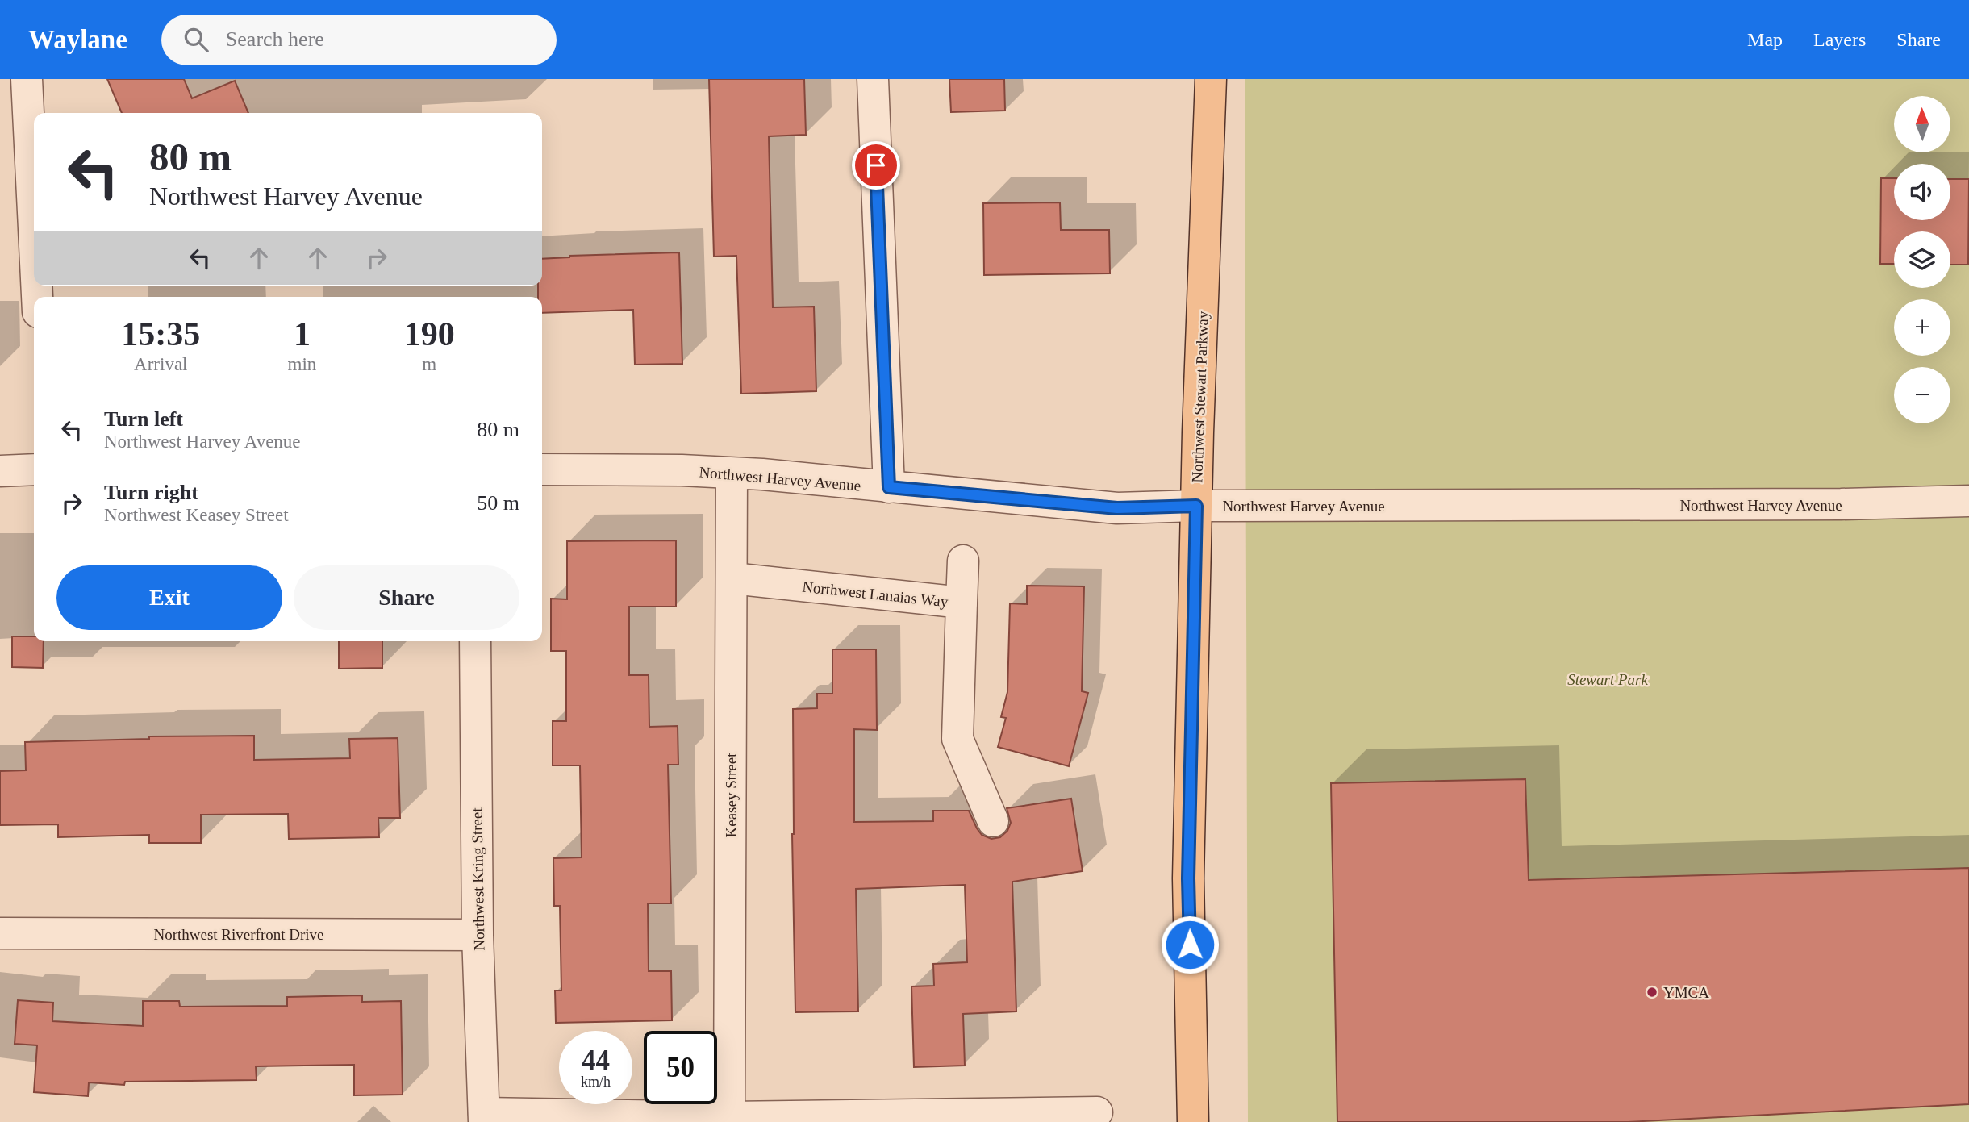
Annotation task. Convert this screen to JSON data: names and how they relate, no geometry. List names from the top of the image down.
{
  "streets": {
    "main road": ["Northwest Stewart Parkway"],
    "street": [
      "Northwest Harvey Avenue",
      "Northwest Lanaias Way",
      "Keasey Street",
      "Northwest Kring Street",
      "Northwest Riverfront Drive"
    ]
  },
  "crossings": [
    ["Northwest Stewart Parkway", "Northwest Harvey Avenue"],
    ["Northwest Harvey Avenue", "Keasey Street"],
    ["Northwest Lanaias Way", "Keasey Street"],
    ["Northwest Kring Street", "Northwest Riverfront Drive"]
  ],
  "parks": ["Stewart Park"],
  "places": ["YMCA"],
  "north": "top",
  "page": {
    "header": "Waylane",
    "search": "Search here",
    "nav": ["Map", "Layers", "Share"],
    "map_buttons": ["+", "−"],
    "turn": ["80 m", "Northwest Harvey Avenue"],
    "eta": [
      "15:35",
      "Arrival",
      "1",
      "min",
      "190",
      "m"
    ],
    "list": [
      {
        "name": "Turn left",
        "note": "Northwest Harvey Avenue",
        "value": "80 m"
      },
      {
        "name": "Turn right",
        "note": "Northwest Keasey Street",
        "value": "50 m"
      }
    ],
    "buttons": ["Exit", "Share"],
    "speed": "44 km/h",
    "limit": "50"
  }
}
